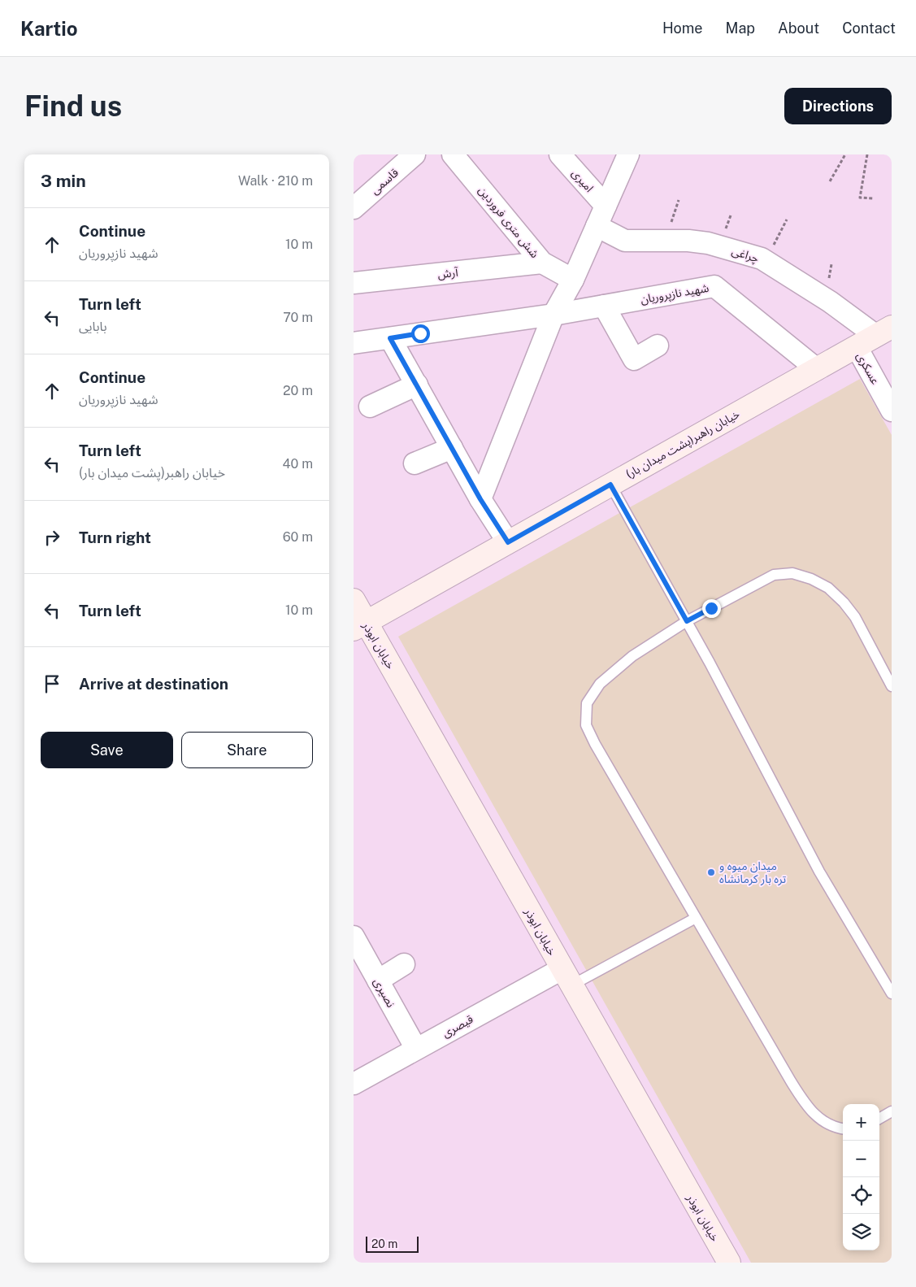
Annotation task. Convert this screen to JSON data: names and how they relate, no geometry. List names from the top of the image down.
{
  "streets": {
    "street": [
      "امیری",
      "قاسمی",
      "شش متری فروردین",
      "چراغی",
      "آرش",
      "شهید نازپروریان",
      "عسکری",
      "خیابان راهبر(پشت میدان بار)",
      "خیابان ابوذر",
      "نصیری",
      "قیصری"
    ]
  },
  "crossings": [
    ["شش متری فروردین", "آرش"],
    ["چراغی", "خیابان راهبر(پشت میدان بار)"],
    ["شهید نازپروریان", "خیابان راهبر(پشت میدان بار)"],
    ["عسکری", "خیابان راهبر(پشت میدان بار)"],
    ["خیابان راهبر(پشت میدان بار)", "خیابان ابوذر"],
    ["خیابان ابوذر", "قیصری"],
    ["نصیری", "قیصری"]
  ],
  "places": ["میدان میوه و تره بار کرمانشاه"],
  "scale_bar": "20 m",
  "page": {
    "header": "Kartio",
    "nav": [
      "Home",
      "Map",
      "About",
      "Contact"
    ],
    "buttons": [
      "Directions",
      ["Save", "Share"]
    ],
    "title": "Find us",
    "heading": ["3 min", "Walk · 210 m"],
    "list": [
      ["Continue", "شهید نازپروریان", "10 m"],
      ["Turn left", "بابایی", "70 m"],
      ["Continue", "شهید نازپروریان", "20 m"],
      ["Turn left", "خیابان راهبر(پشت میدان بار)", "40 m"],
      ["Turn right", "60 m"],
      ["Turn left", "10 m"],
      "Arrive at destination"
    ],
    "map_buttons": ["+", "−"],
    "scale": "20 m"
  }
}
